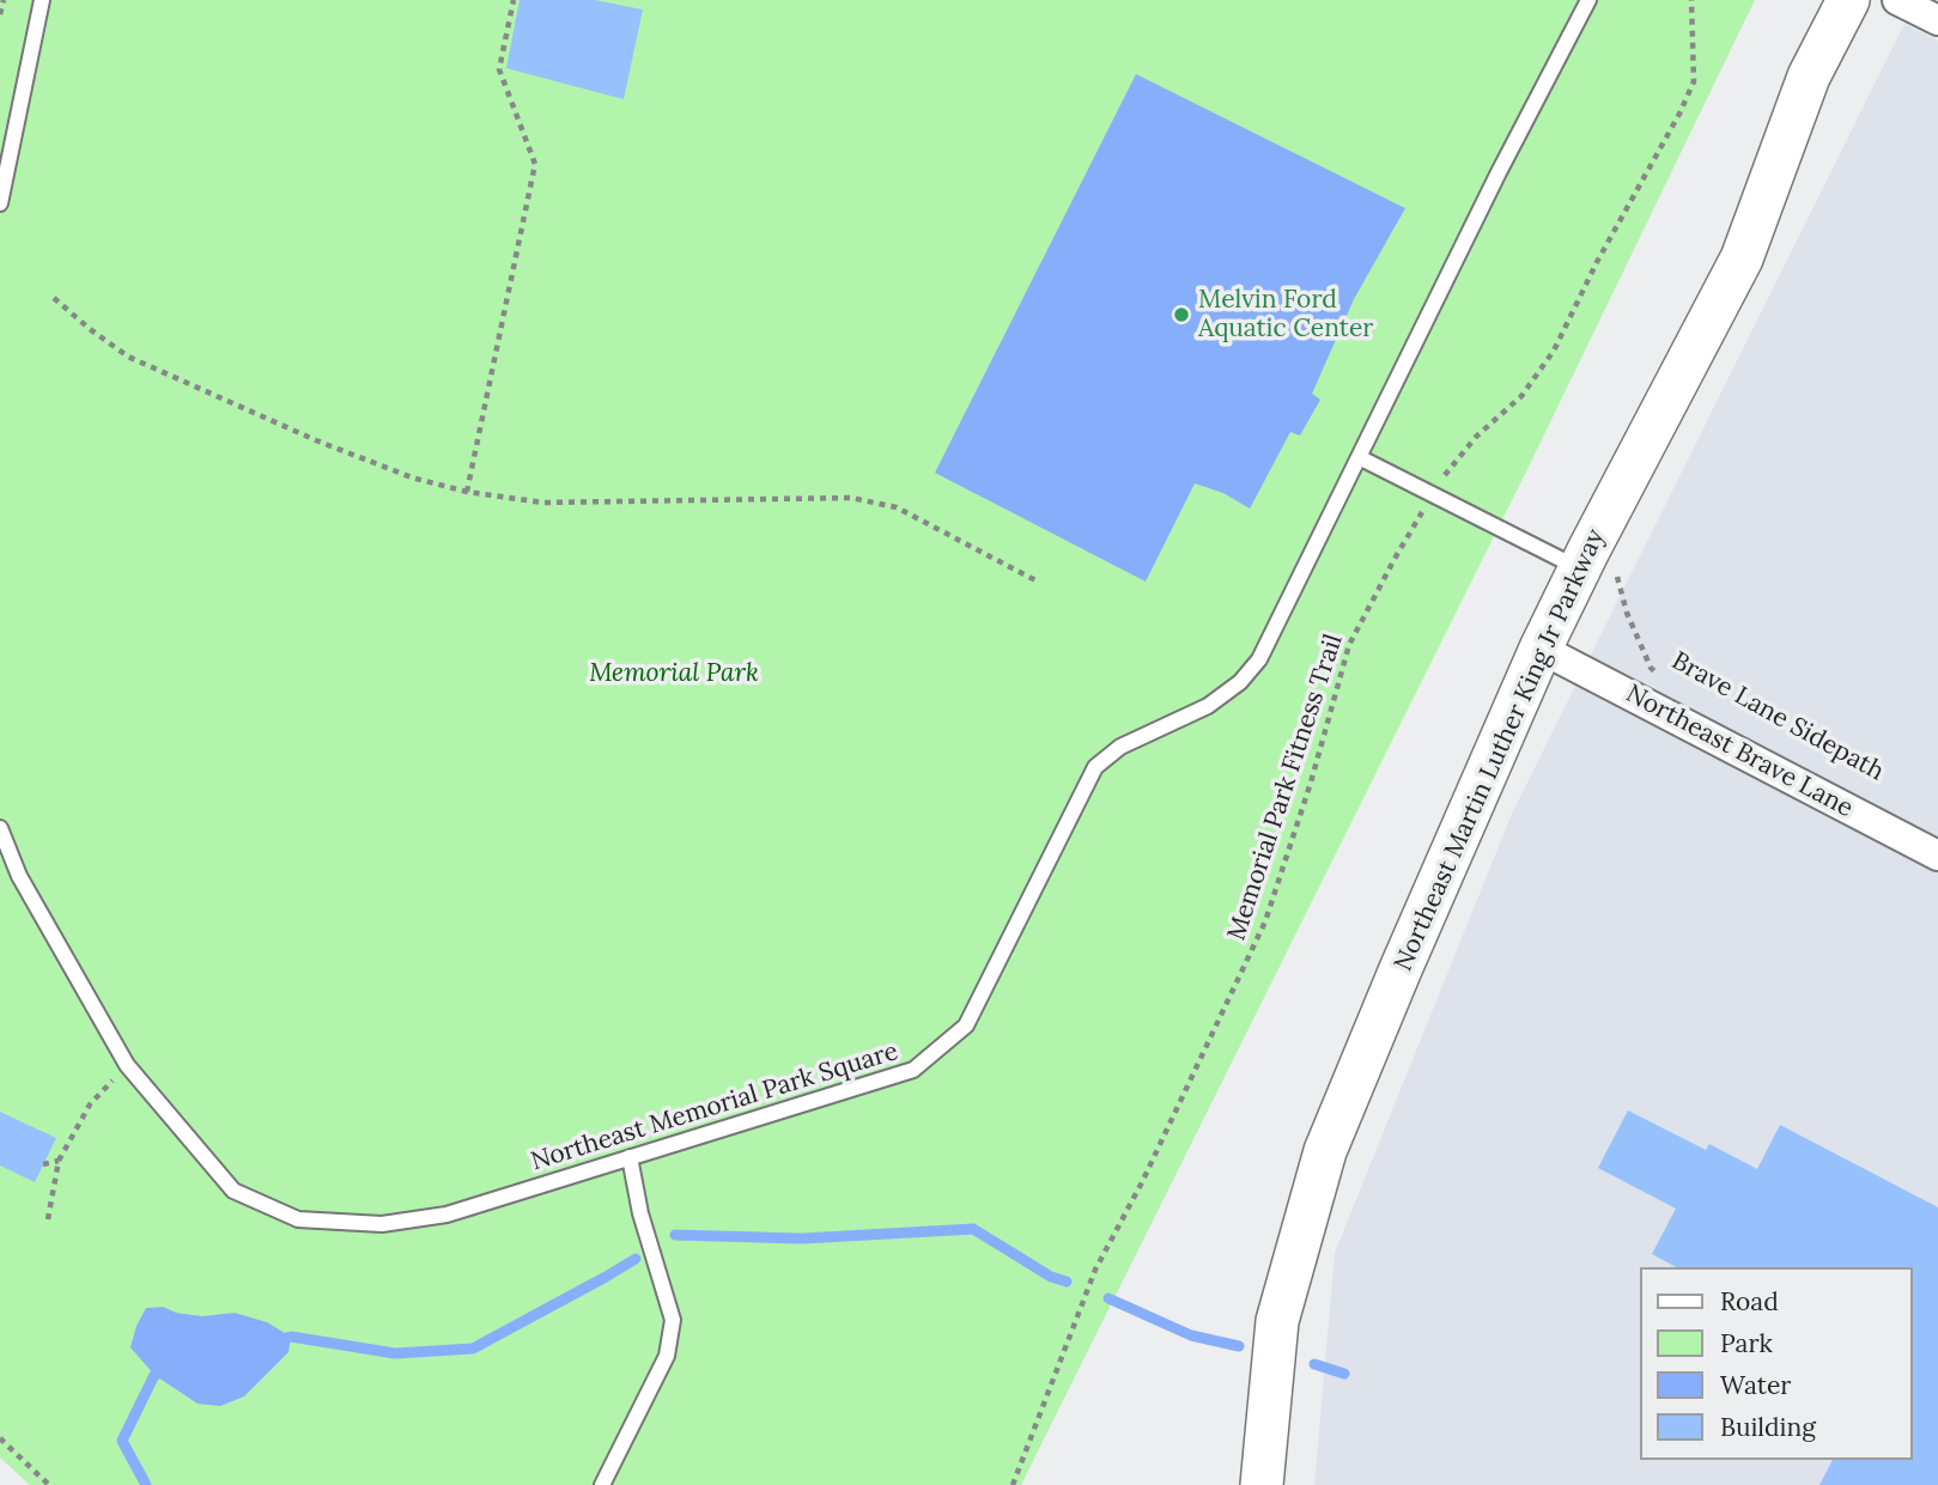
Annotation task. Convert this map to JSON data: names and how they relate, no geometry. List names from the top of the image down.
{
  "streets": {
    "street": ["Northeast Martin Luther King Jr Parkway", "Northeast Brave Lane"],
    "lane": ["Northeast Memorial Park Square"],
    "path": ["Brave Lane Sidepath", "Memorial Park Fitness Trail"]
  },
  "crossings": [
    ["Brave Lane Sidepath", "Northeast Martin Luther King Jr Parkway"],
    ["Northeast Martin Luther King Jr Parkway", "Northeast Brave Lane"]
  ],
  "parks": ["Memorial Park"],
  "places": ["Melvin Ford Aquatic Center"],
  "legend": [
    "Road",
    "Park",
    "Water",
    "Building"
  ]
}
